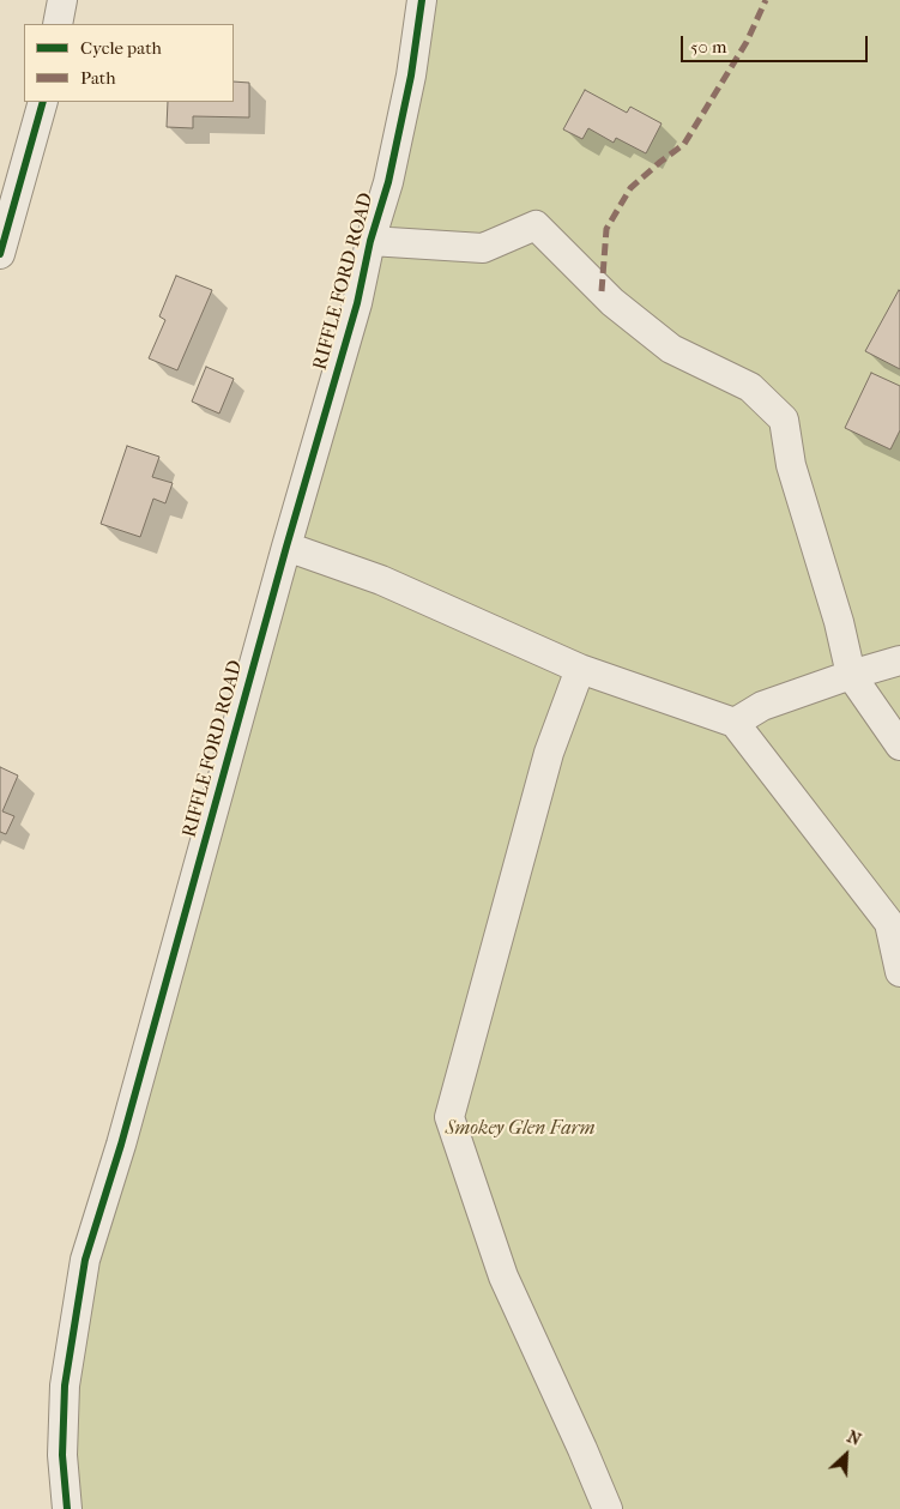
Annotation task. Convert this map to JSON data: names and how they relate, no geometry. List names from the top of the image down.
{
  "streets": {
    "street": ["RIFFLE FORD ROAD"]
  },
  "parks": ["Smokey Glen Farm"],
  "legend": ["Cycle path", "Path"],
  "scale_bar": "50 m",
  "north": "top right"
}
